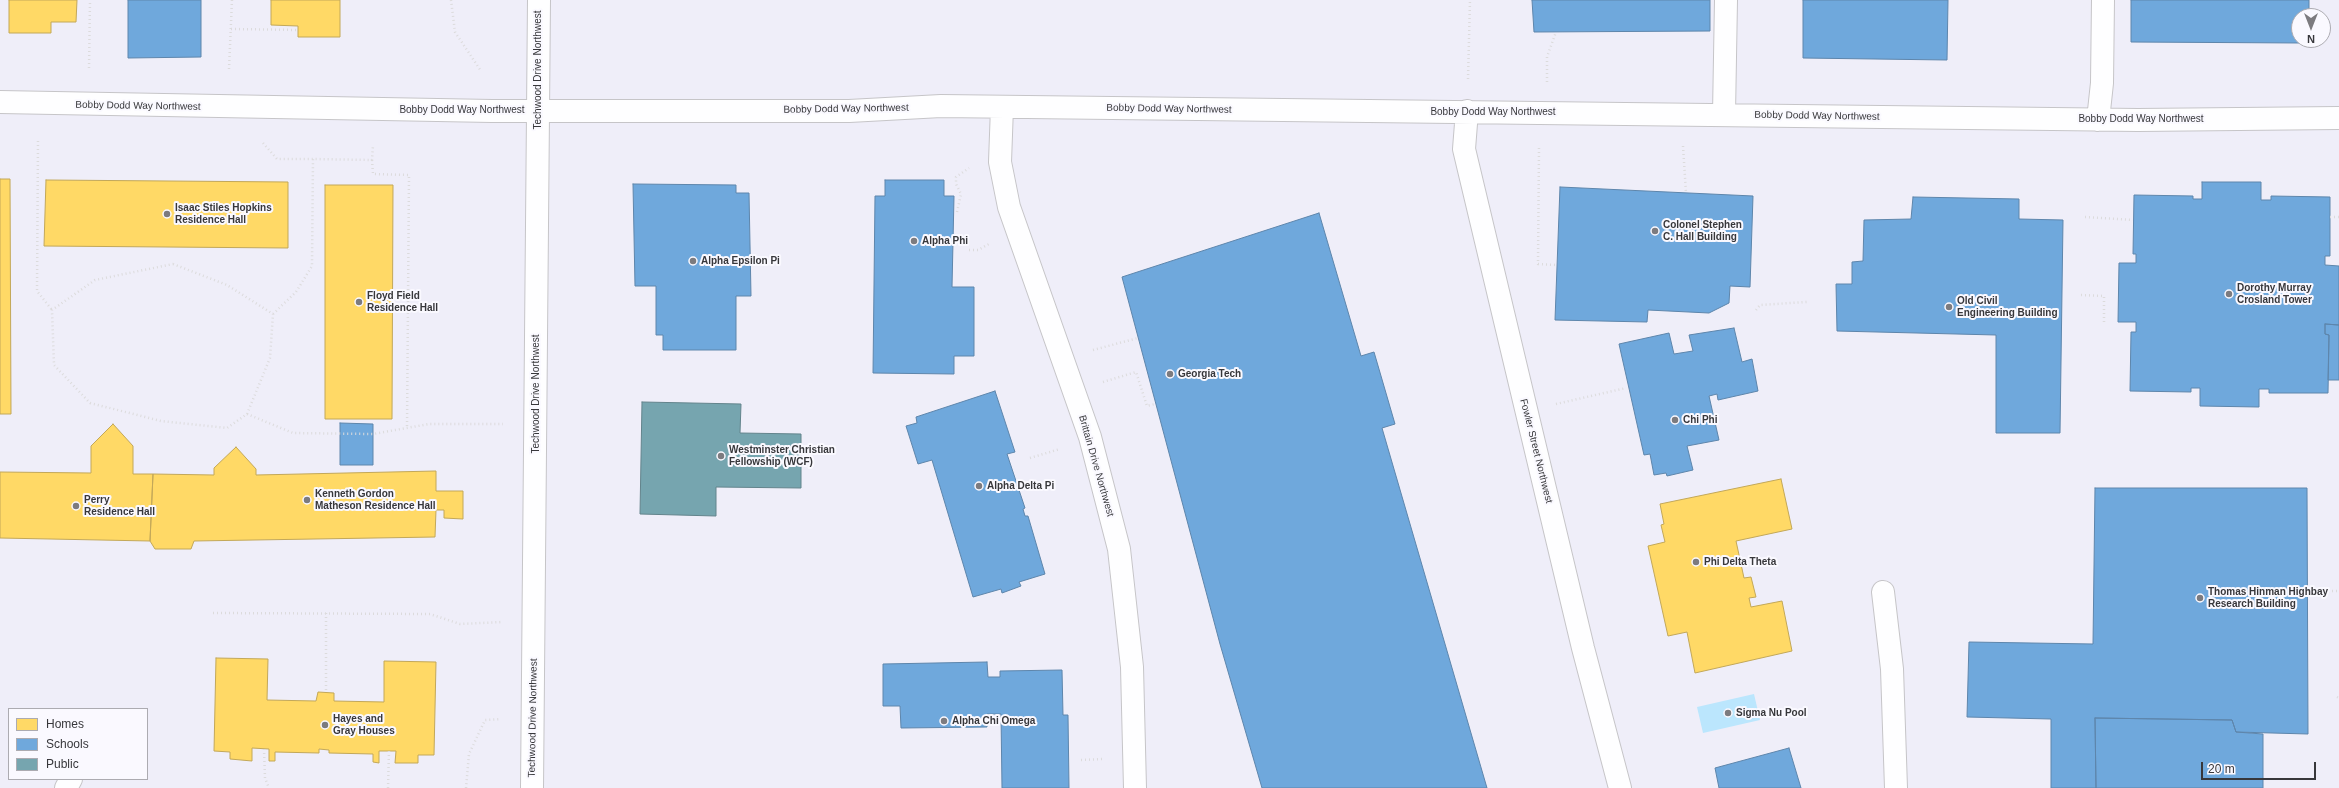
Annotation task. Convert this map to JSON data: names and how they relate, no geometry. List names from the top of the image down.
{
  "streets": {
    "street": [
      "Techwood Drive Northwest",
      "Bobby Dodd Way Northwest",
      "Fowler Street Northwest",
      "Brittain Drive Northwest"
    ]
  },
  "crossings": [
    ["Techwood Drive Northwest", "Bobby Dodd Way Northwest"],
    ["Bobby Dodd Way Northwest", "Fowler Street Northwest"],
    ["Bobby Dodd Way Northwest", "Brittain Drive Northwest"]
  ],
  "places": [
    "Isaac Stiles Hopkins Residence Hall",
    "Colonel Stephen C. Hall Building",
    "Alpha Phi",
    "Alpha Epsilon Pi",
    "Dorothy Murray Crosland Tower",
    "Floyd Field Residence Hall",
    "Old Civil Engineering Building",
    "Georgia Tech",
    "Chi Phi",
    "Westminster Christian Fellowship (WCF)",
    "Alpha Delta Pi",
    "Kenneth Gordon Matheson Residence Hall",
    "Perry Residence Hall",
    "Phi Delta Theta",
    "Thomas Hinman Highbay Research Building",
    "Sigma Nu Pool",
    "Alpha Chi Omega",
    "Hayes and Gray Houses"
  ],
  "legend": ["Homes", "Schools", "Public"],
  "scale_bar": "20 m",
  "north": "bottom"
}
